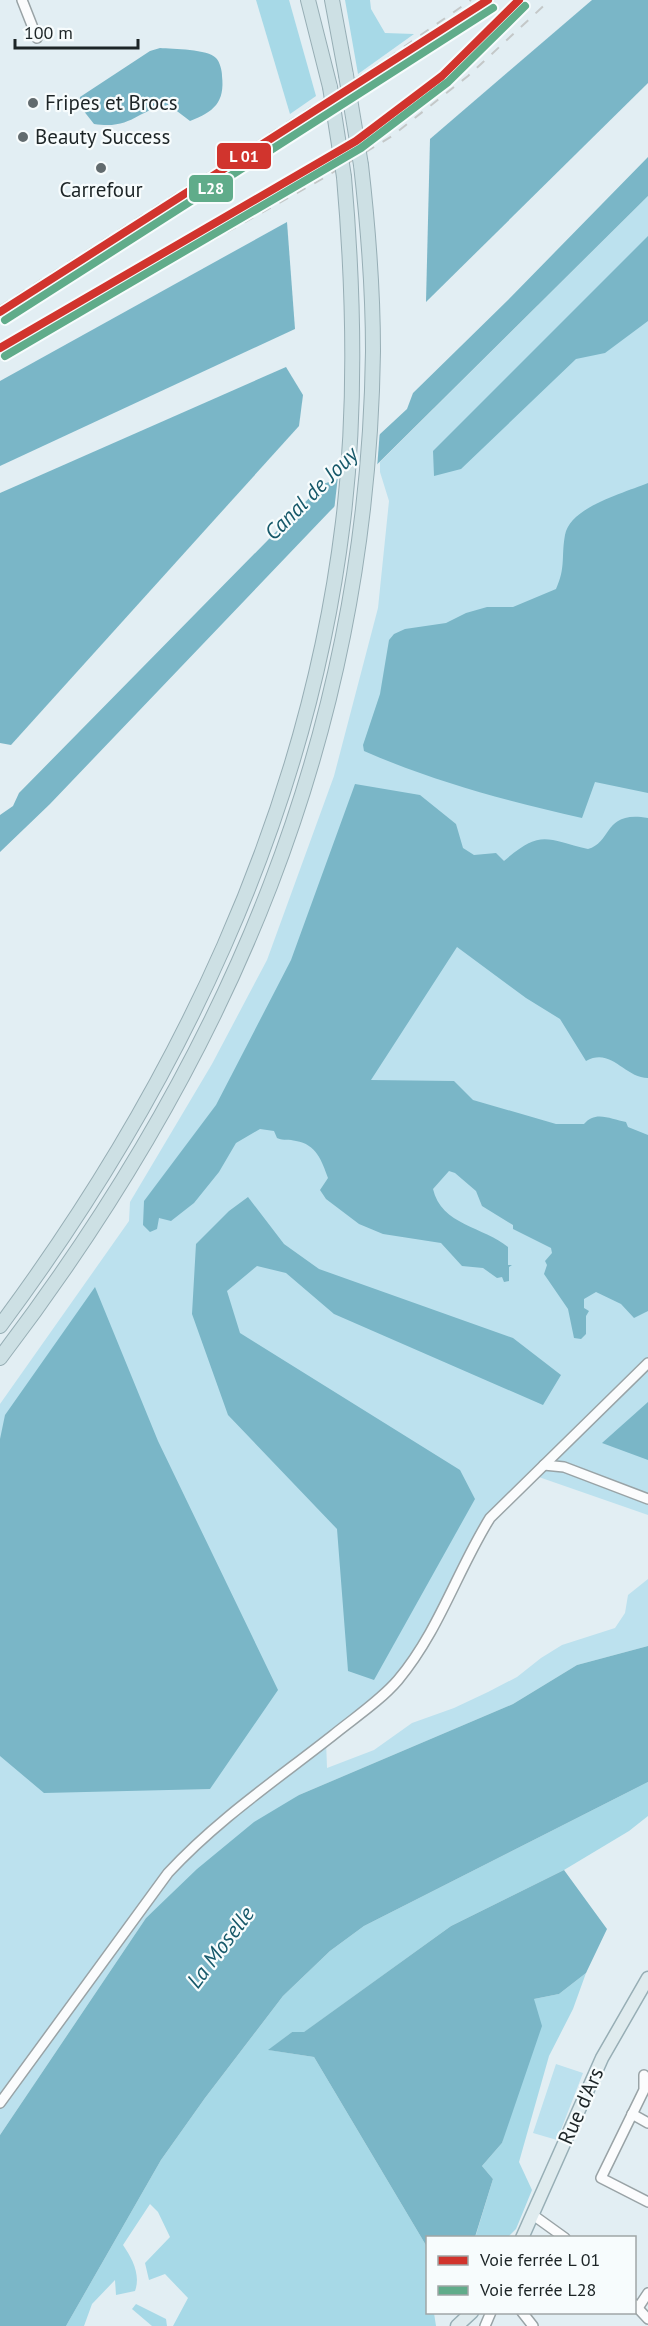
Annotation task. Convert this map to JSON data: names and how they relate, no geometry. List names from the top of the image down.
{
  "streets": {
    "main road": ["Rue d'Ars"]
  },
  "water": ["Canal de Jouy", "La Moselle"],
  "places": ["Fripes et Brocs", "Beauty Success", "Carrefour"],
  "lines": ["rail line L28"],
  "legend": ["Voie ferrée L 01", "Voie ferrée L28"],
  "scale_bar": "100 m"
}
